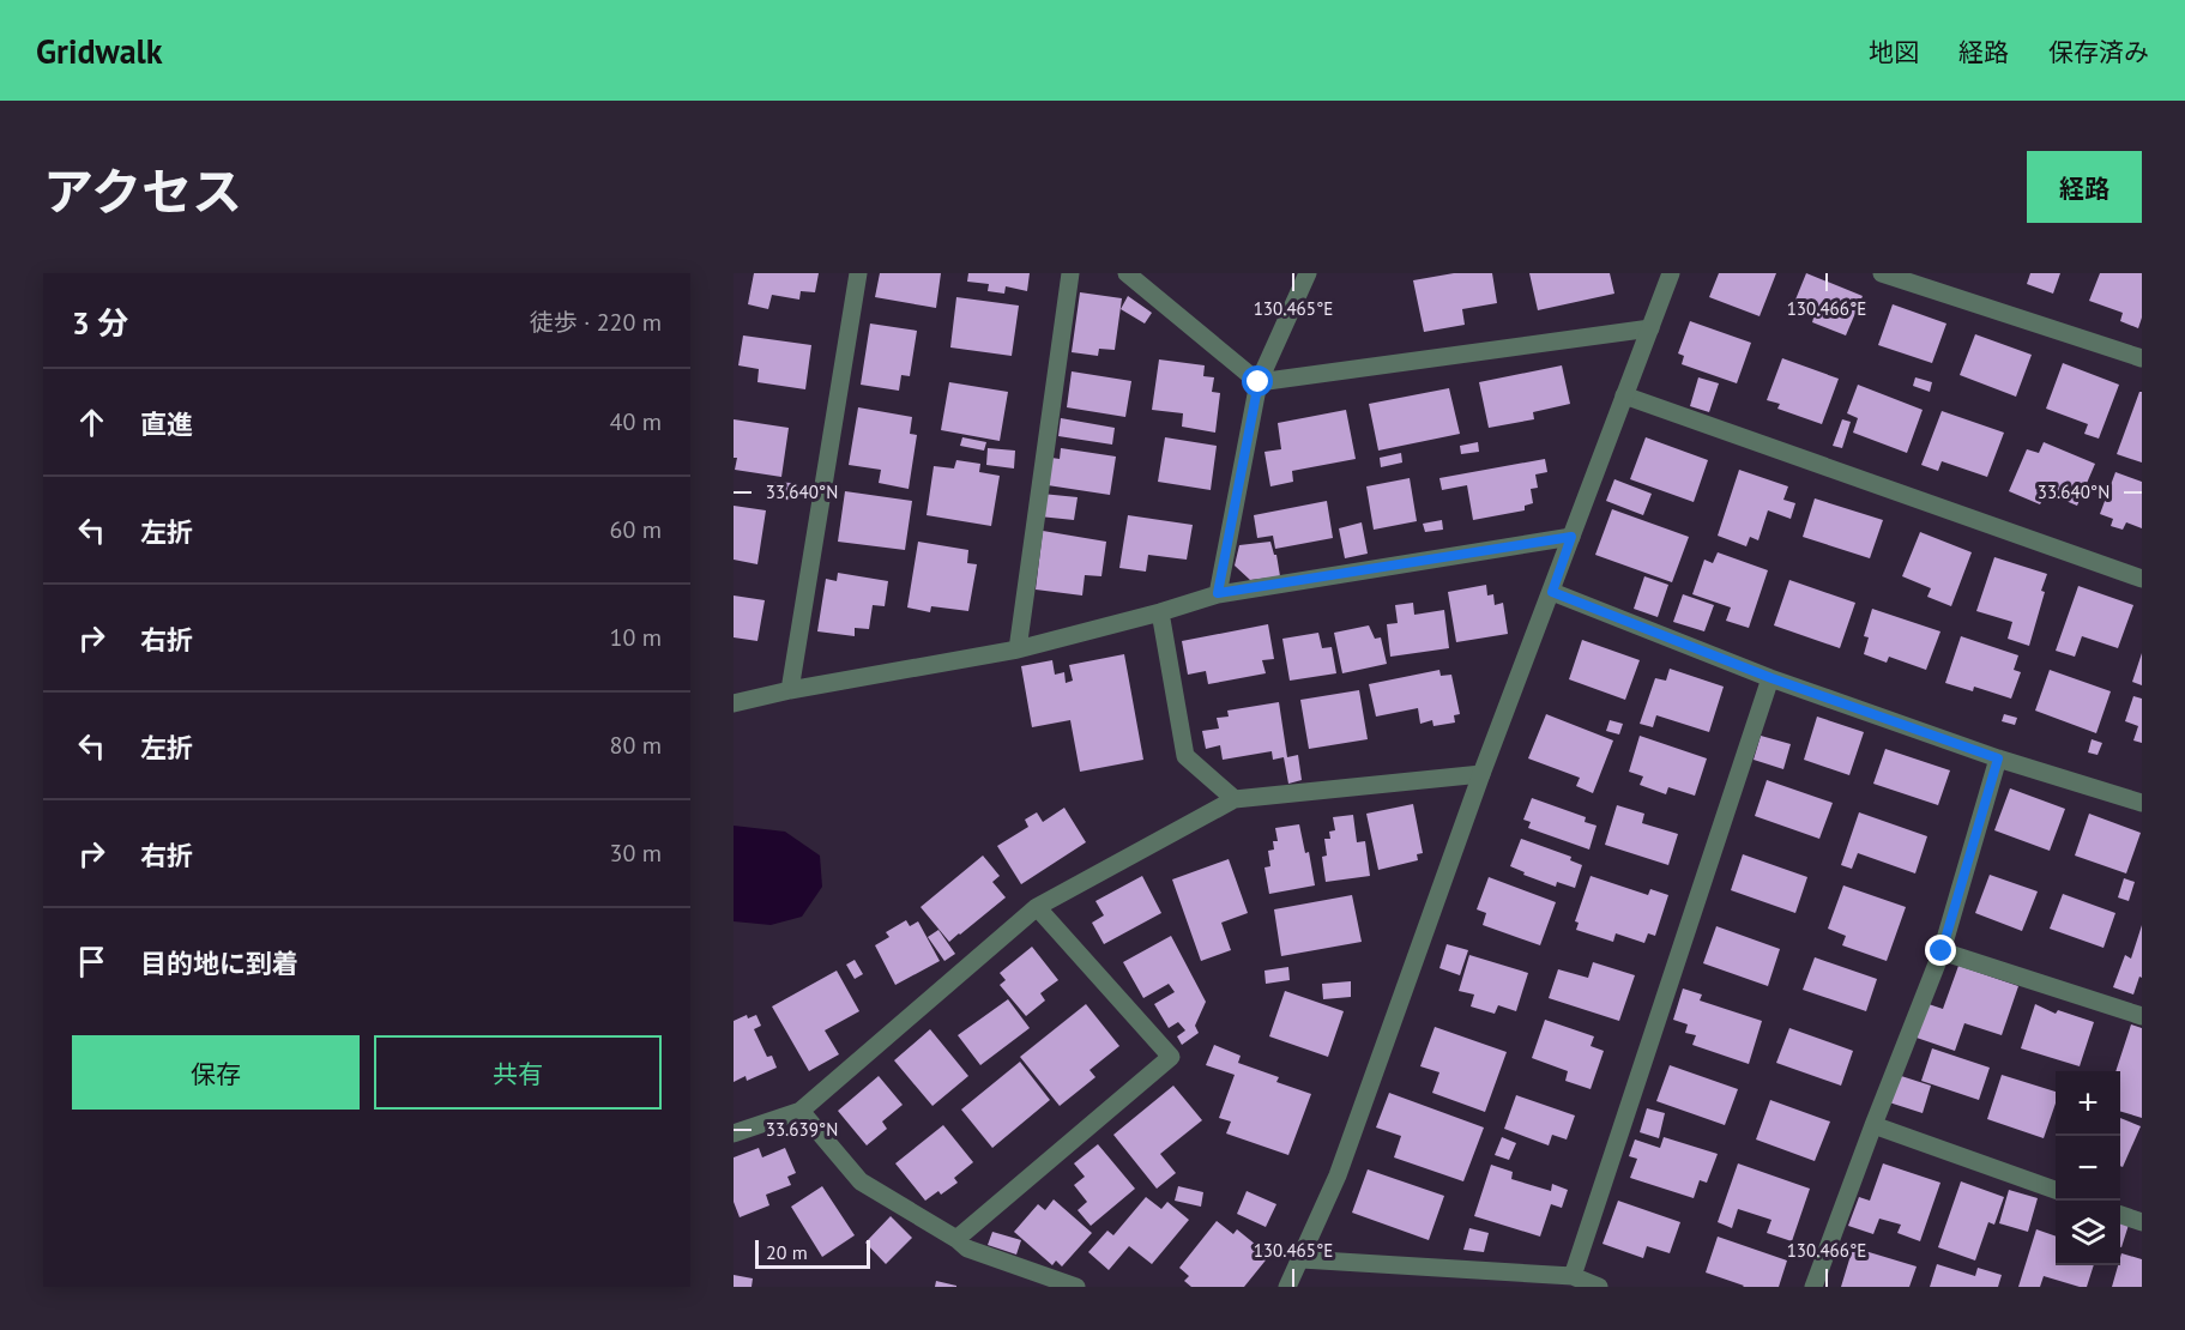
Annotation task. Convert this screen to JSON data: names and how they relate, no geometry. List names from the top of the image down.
{
  "scale_bar": "20 m",
  "page": {
    "header": "Gridwalk",
    "nav": ["地図", "経路", "保存済み"],
    "title": "アクセス",
    "buttons": [
      "経路",
      ["保存", "共有"]
    ],
    "heading": ["3 分", "徒歩 · 220 m"],
    "list": [
      ["直進", "40 m"],
      ["左折", "60 m"],
      ["右折", "10 m"],
      ["左折", "80 m"],
      ["右折", "30 m"],
      "目的地に到着"
    ],
    "map_buttons": ["+", "−"],
    "scale": "20 m"
  },
  "coordinates": [
    "130.465°E",
    "130.466°E",
    "33.640°N",
    "33.639°N"
  ]
}
